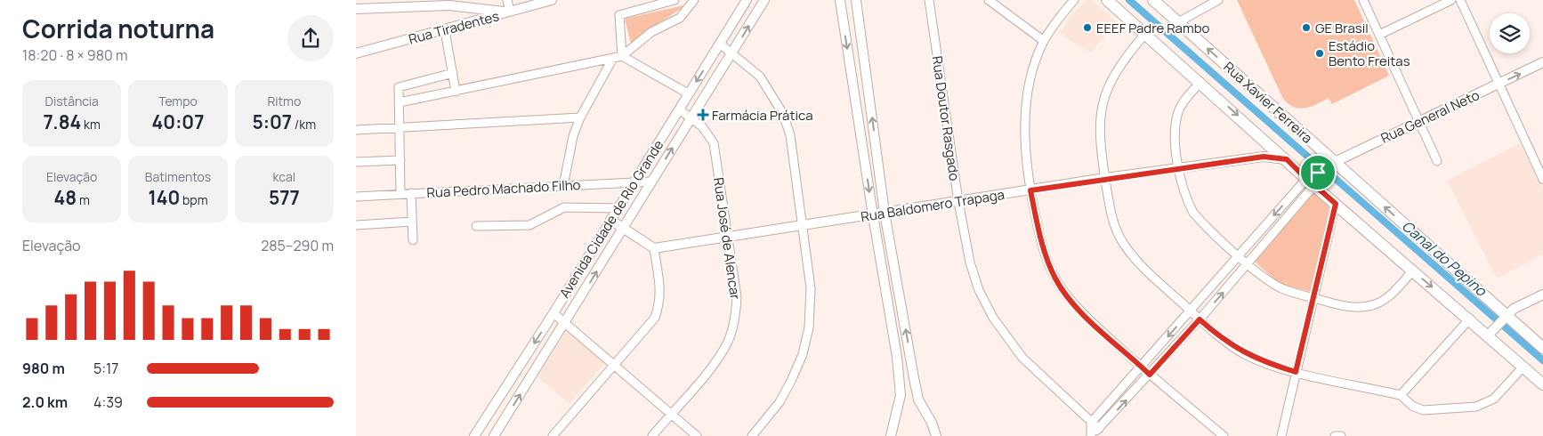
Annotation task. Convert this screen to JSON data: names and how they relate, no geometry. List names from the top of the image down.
{
  "streets": {
    "main road": ["Rua Xavier Ferreira", "Rua General Neto"],
    "street": [
      "Rua Tiradentes",
      "Rua Doutor Rasgado",
      "Rua Pedro Machado Filho",
      "Rua Baldomero Trapaga",
      "Avenida Cidade de Rio Grande",
      "Rua José de Alencar"
    ]
  },
  "crossings": [
    ["Rua Xavier Ferreira", "Rua General Neto"],
    ["Rua Doutor Rasgado", "Rua Baldomero Trapaga"],
    ["Rua Pedro Machado Filho", "Avenida Cidade de Rio Grande"],
    ["Rua Baldomero Trapaga", "Rua José de Alencar"],
    ["Avenida Cidade de Rio Grande", "Rua José de Alencar"]
  ],
  "water": ["Canal do Pepino"],
  "places": {
    "other": ["EEEF Padre Rambo", "GE Brasil", "Estádio Bento Freitas"],
    "health": ["Farmácia Prática"]
  },
  "page": {
    "heading": ["Corrida noturna", "18:20 · 8 × 980 m"],
    "stats": [
      ["Distância", "7.84 km"],
      ["Tempo", "40:07"],
      ["Ritmo", "5:07 /km"],
      ["Elevação", "48 m"],
      ["Batimentos", "140 bpm"],
      ["kcal", "577"]
    ],
    "chart": ["Elevação", "285–290 m"],
    "list": [
      {
        "name": "980 m",
        "note": "5:17"
      },
      {
        "name": "2.0 km",
        "note": "4:39"
      }
    ]
  }
}
